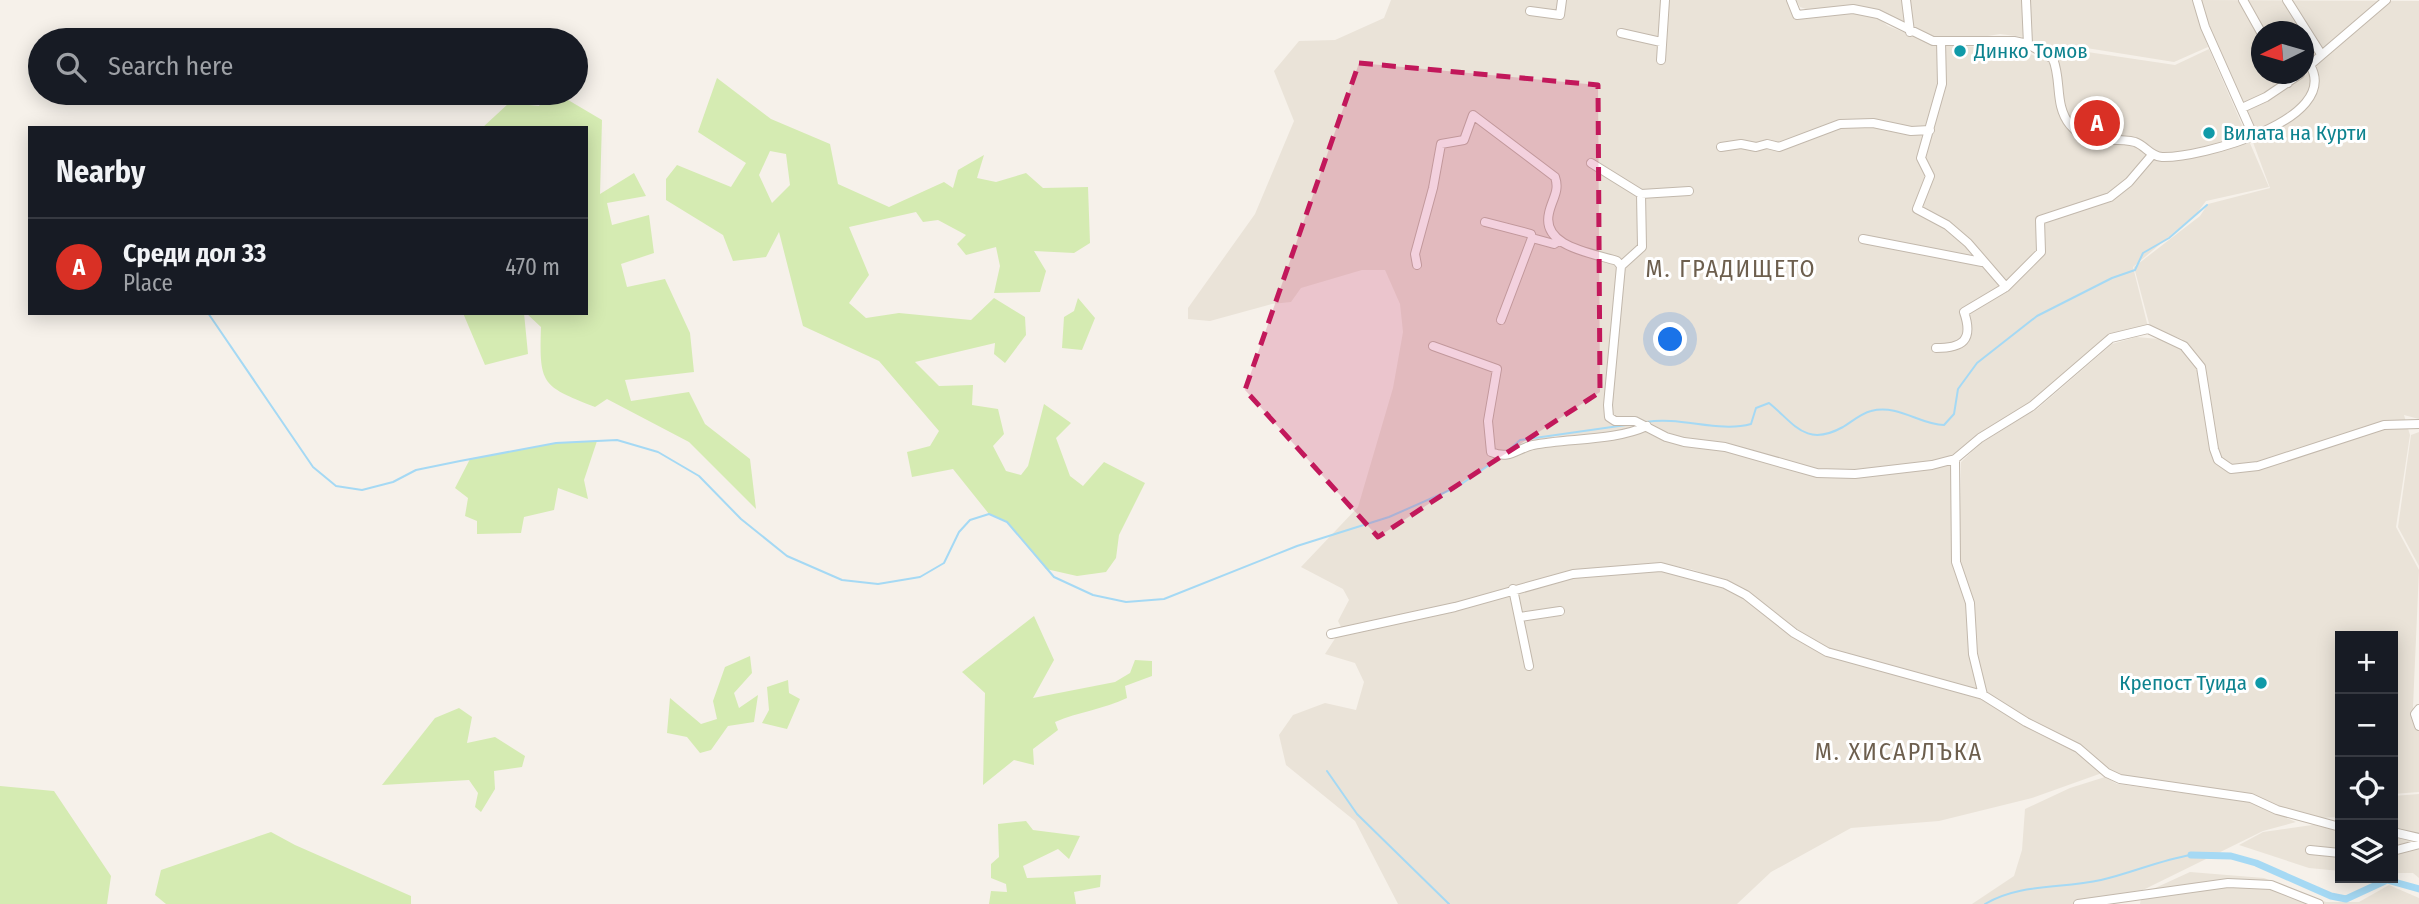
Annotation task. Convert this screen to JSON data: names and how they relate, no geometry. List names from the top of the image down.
{
  "districts": ["М. ГРАДИЩЕТО", "М. ХИСАРЛЪКА"],
  "places": ["Динко Томов", "Вилата на Курти", "Крепост Туида"],
  "north": "left",
  "page": {
    "search": "Search here",
    "pins": "A",
    "heading": "Nearby",
    "list": [
      {
        "mark": "A",
        "name": "Среди дол 33",
        "note": "Place",
        "value": "470 m"
      }
    ],
    "map_buttons": ["+", "−"]
  }
}
